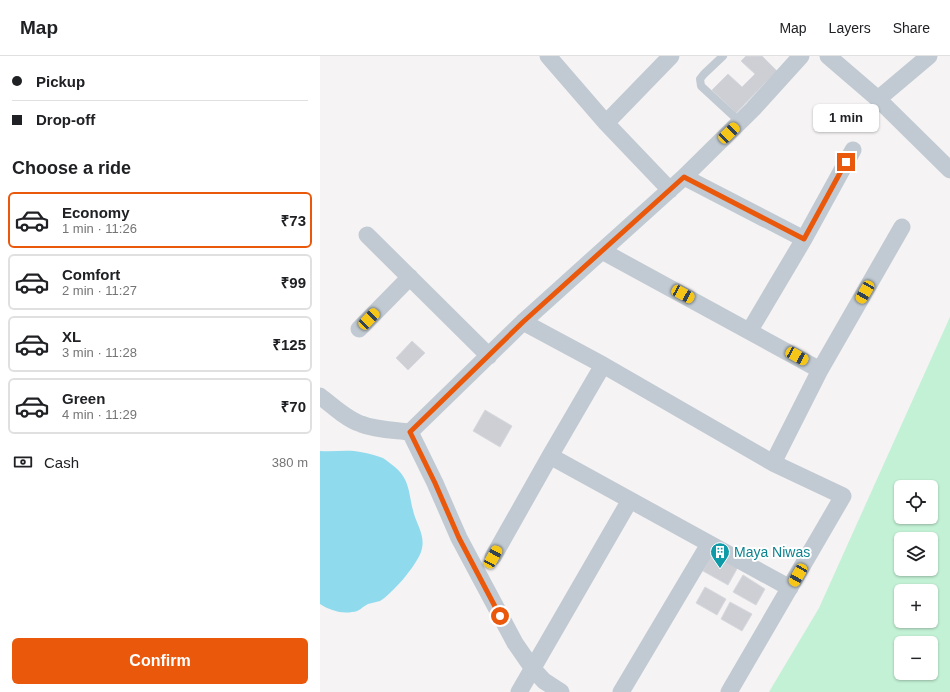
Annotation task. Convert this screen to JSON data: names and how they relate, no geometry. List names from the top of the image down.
{
  "places": {
    "building": ["Maya Niwas"]
  },
  "page": {
    "header": "Map",
    "nav": ["Map", "Layers", "Share"],
    "banner": ["Pickup", "Drop-off"],
    "bubble": "1 min",
    "heading": "Choose a ride",
    "list": [
      {
        "name": "Economy",
        "note": "1 min · 11:26",
        "value": "₹73"
      },
      {
        "name": "Comfort",
        "note": "2 min · 11:27",
        "value": "₹99"
      },
      {
        "name": "XL",
        "note": "3 min · 11:28",
        "value": "₹125"
      },
      {
        "name": "Green",
        "note": "4 min · 11:29",
        "value": "₹70"
      }
    ],
    "pay": ["Cash", "380 m"],
    "map_buttons": ["+", "−"],
    "buttons": "Confirm"
  }
}
